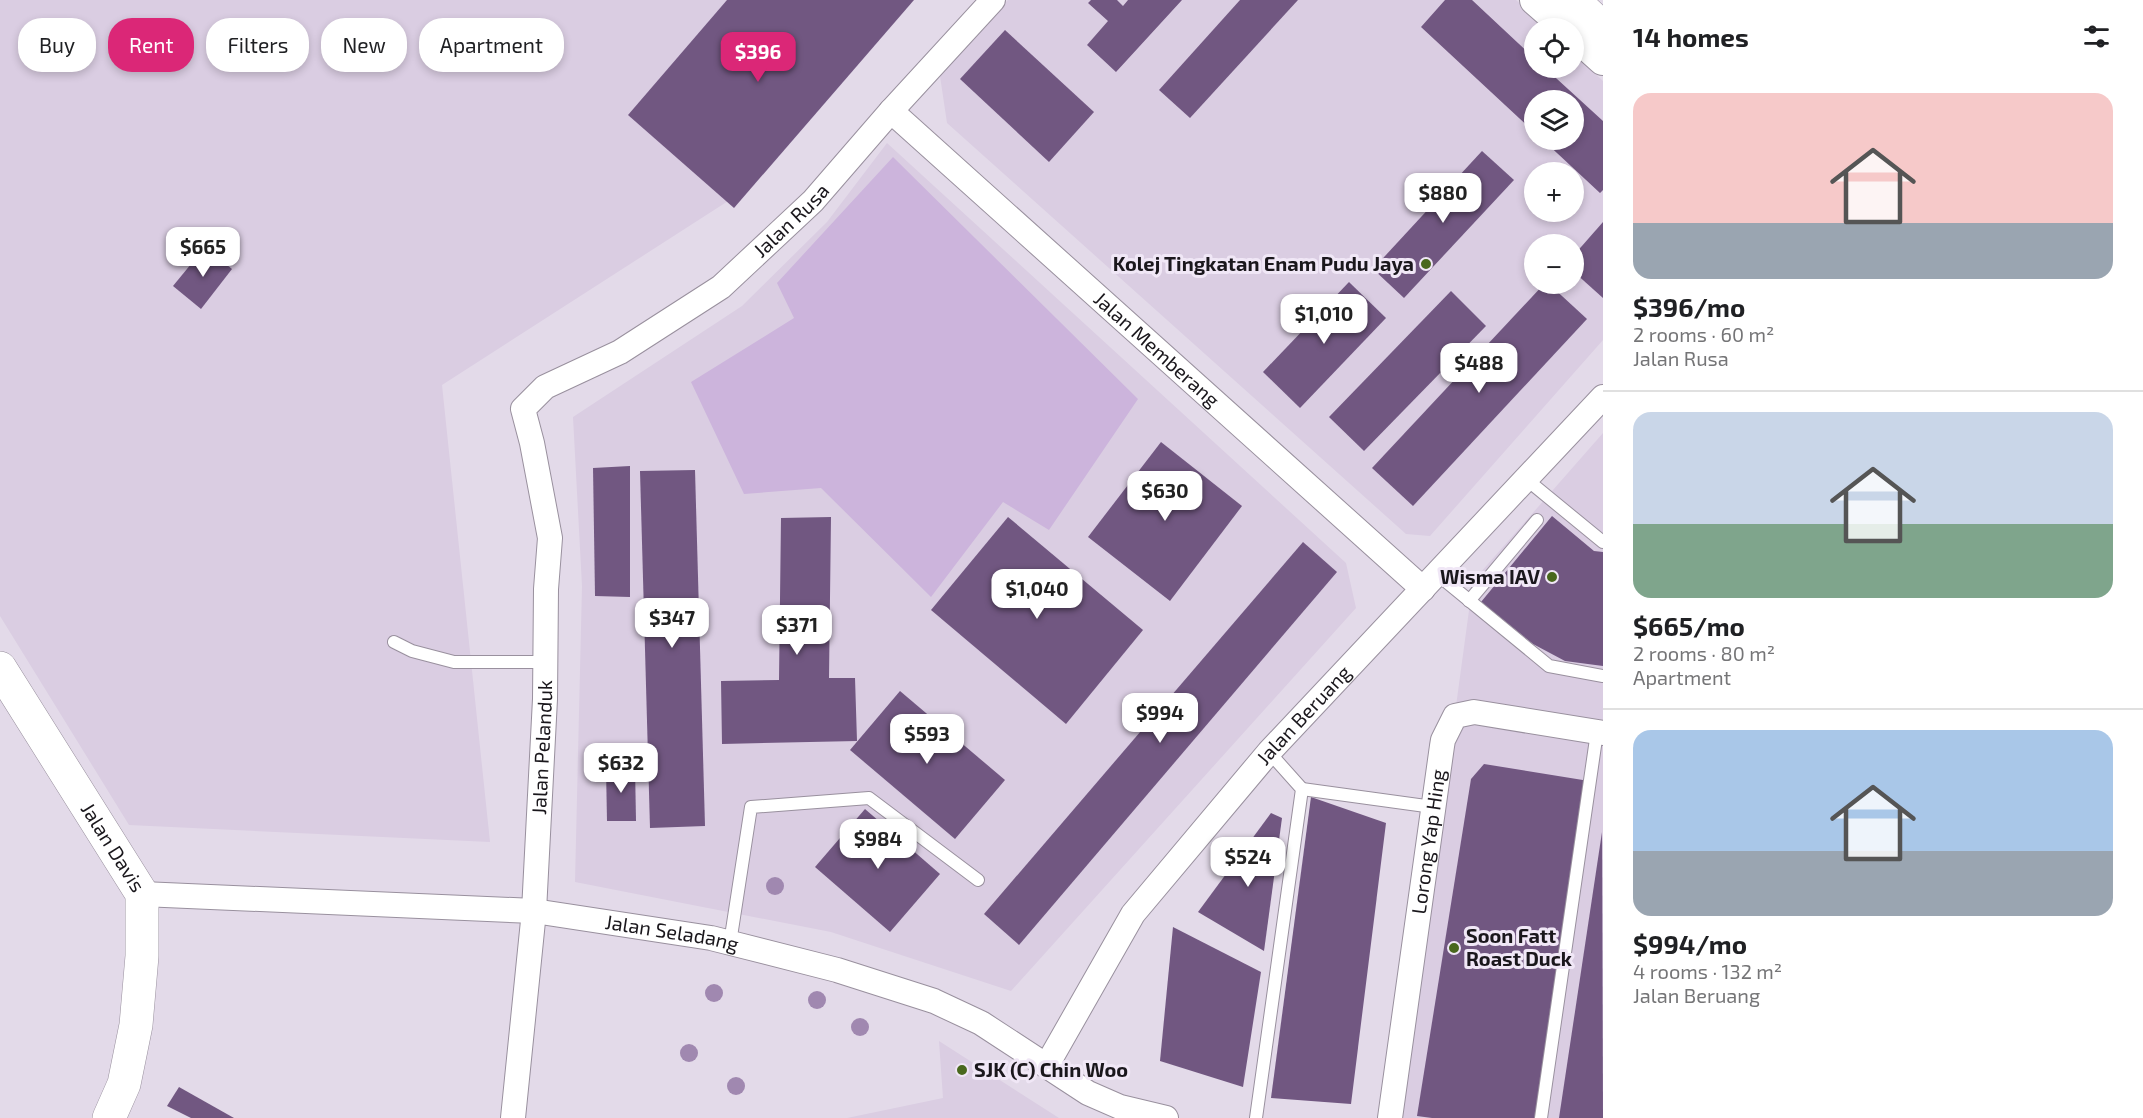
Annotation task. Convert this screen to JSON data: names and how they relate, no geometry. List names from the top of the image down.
{
  "streets": {
    "main road": ["Jalan Davis"],
    "street": [
      "Jalan Rusa",
      "Jalan Memberang",
      "Jalan Beruang",
      "Jalan Pelanduk",
      "Lorong Yap Hing",
      "Jalan Seladang"
    ]
  },
  "crossings": [
    ["Jalan Rusa", "Jalan Memberang"],
    ["Jalan Rusa", "Jalan Pelanduk"],
    ["Jalan Memberang", "Jalan Beruang"],
    ["Jalan Beruang", "Jalan Seladang"],
    ["Jalan Pelanduk", "Jalan Seladang"],
    ["Jalan Davis", "Jalan Seladang"]
  ],
  "places": [
    "Kolej Tingkatan Enam Pudu Jaya",
    "Wisma IAV",
    "Soon Fatt Roast Duck",
    "SJK (C) Chin Woo"
  ],
  "page": {
    "heading": "14 homes",
    "map_buttons": ["+", "−"],
    "chip": [
      "Buy",
      "Rent",
      "Filters",
      "New",
      "Apartment"
    ],
    "price": [
      "$396",
      "$880",
      "$665",
      "$1,010",
      "$488",
      "$630",
      "$1,040",
      "$347",
      "$371",
      "$994",
      "$593",
      "$632",
      "$984",
      "$524"
    ],
    "list": [
      {
        "name": "$396/mo",
        "note": "2 rooms · 60 m² · Jalan Rusa"
      },
      {
        "name": "$665/mo",
        "note": "2 rooms · 80 m² · Apartment"
      },
      {
        "name": "$994/mo",
        "note": "4 rooms · 132 m² · Jalan Beruang"
      }
    ]
  }
}
